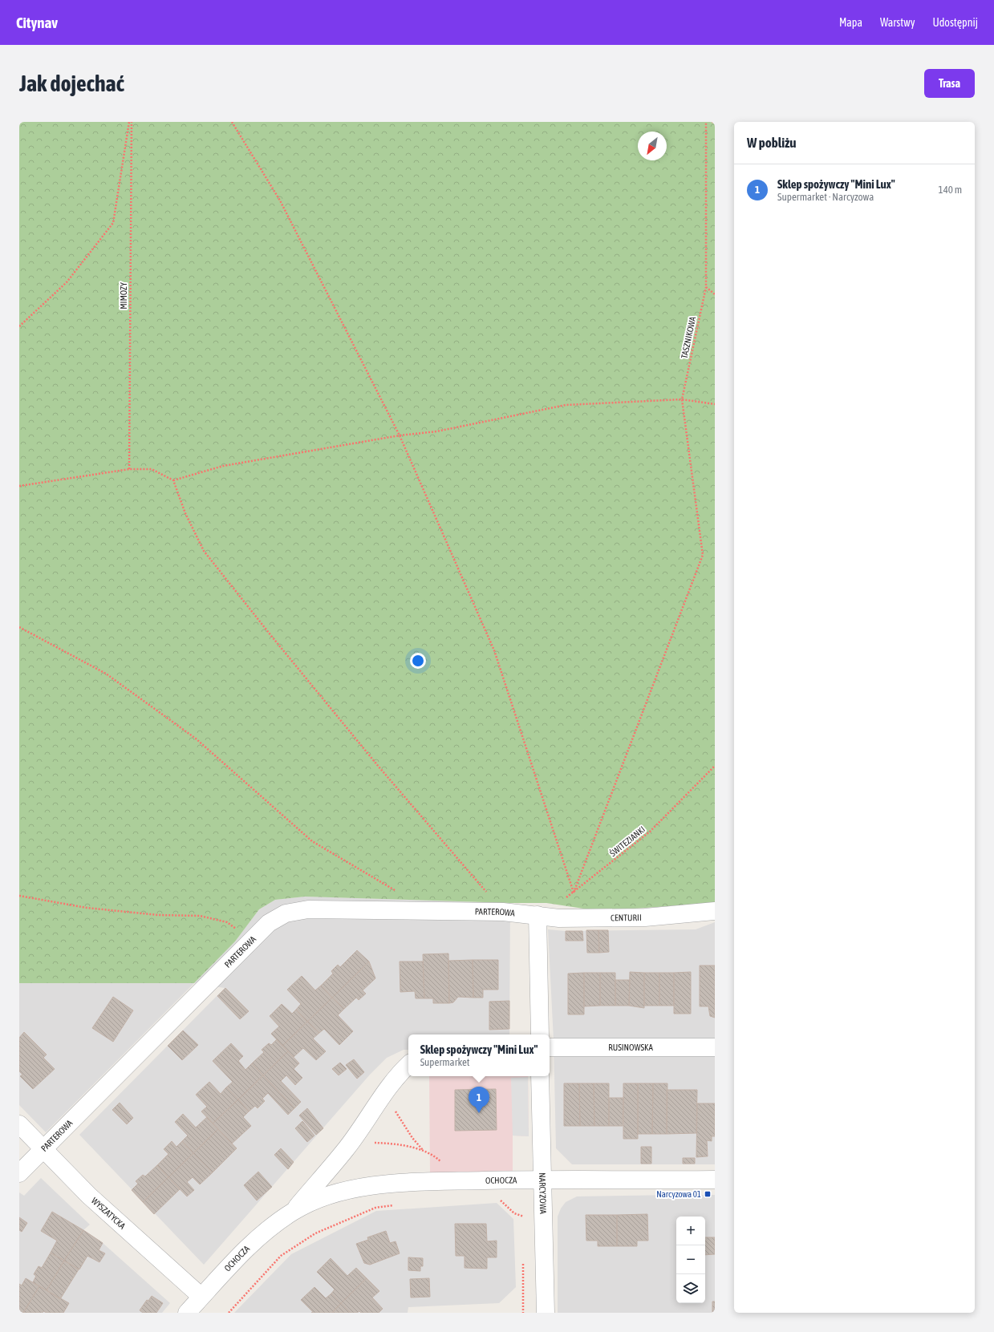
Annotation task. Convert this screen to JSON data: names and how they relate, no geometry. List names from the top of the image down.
{
  "streets": {
    "street": [
      "PARTEROWA",
      "CENTURII",
      "RUSINOWSKA",
      "OCHOCZA",
      "NARCYZOWA",
      "WYSZATYCKA"
    ],
    "path": ["MIMOZY", "TASZNIKOWA", "ŚWITEZIANKI"]
  },
  "crossings": [
    ["TASZNIKOWA", "ŚWITEZIANKI"],
    ["PARTEROWA", "CENTURII"],
    ["PARTEROWA", "WYSZATYCKA"],
    ["OCHOCZA", "NARCYZOWA"],
    ["OCHOCZA", "WYSZATYCKA"]
  ],
  "places": {
    "transit": ["Narcyzowa 01"]
  },
  "north": "bottom left",
  "page": {
    "header": "Citynav",
    "nav": ["Mapa", "Warstwy", "Udostępnij"],
    "buttons": "Trasa",
    "title": "Jak dojechać",
    "heading": "W pobliżu",
    "list": [
      {
        "mark": "1",
        "name": "Sklep spożywczy \"Mini Lux\"",
        "note": "Supermarket · Narcyzowa",
        "value": "140 m"
      }
    ],
    "popup": ["Sklep spożywczy \"Mini Lux\"", "Supermarket"],
    "pins": "1",
    "map_buttons": ["+", "−"]
  }
}
